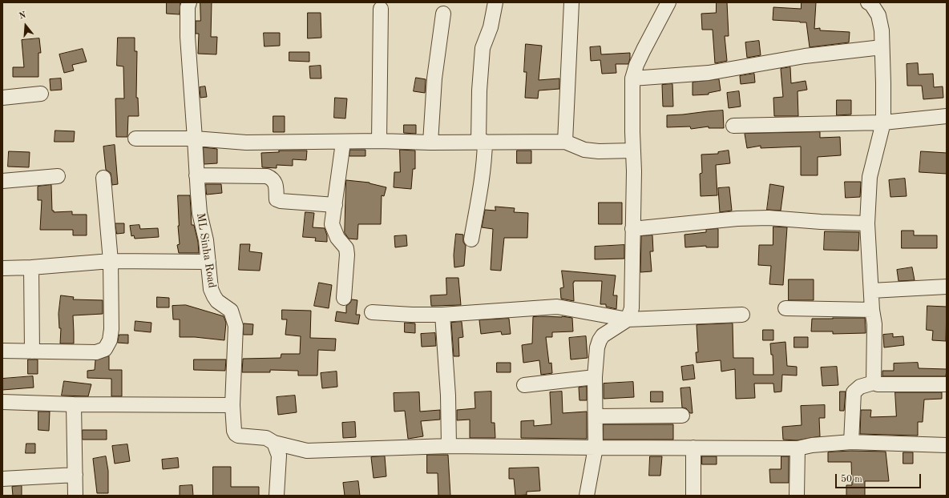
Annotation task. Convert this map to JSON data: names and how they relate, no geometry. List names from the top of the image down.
{
  "streets": {
    "street": ["ML Sinha Road"]
  },
  "scale_bar": "50 m",
  "north": "top"
}
